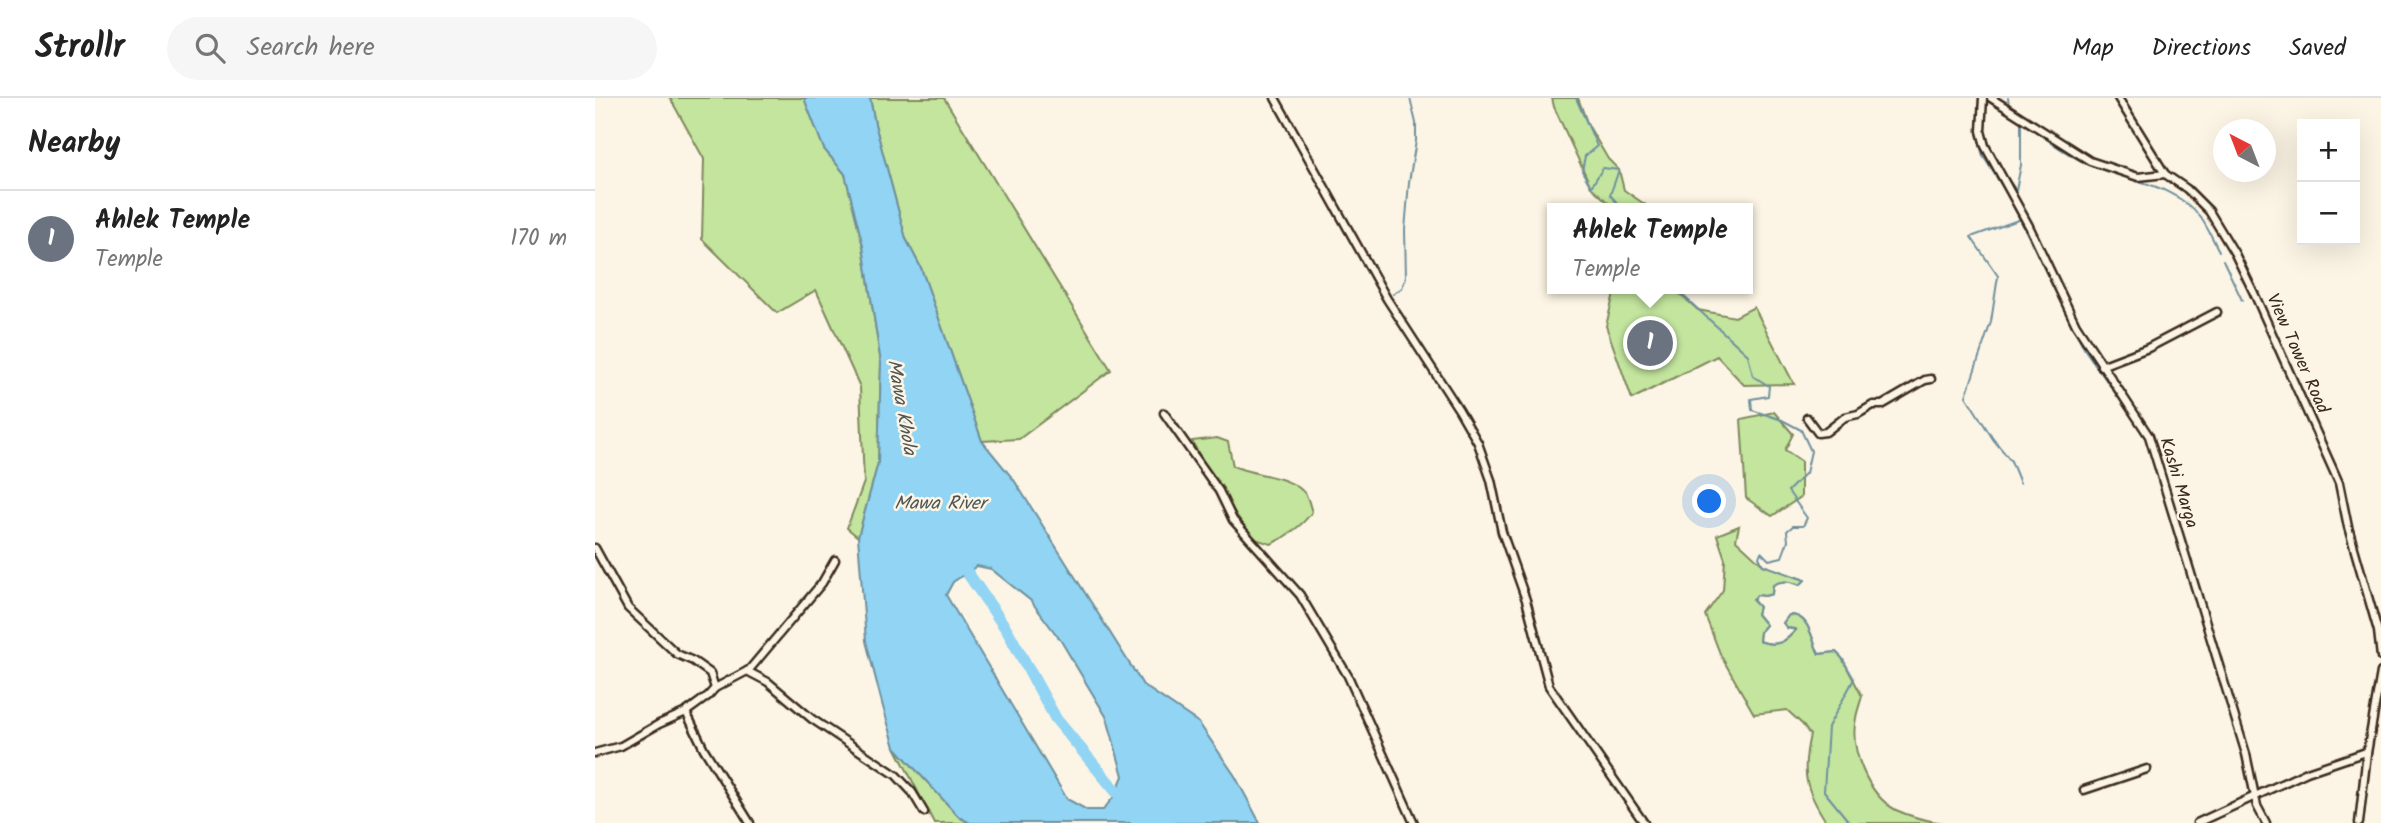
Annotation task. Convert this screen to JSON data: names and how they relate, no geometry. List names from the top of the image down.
{
  "streets": {
    "street": ["View Tower Road", "Kashi Marga"]
  },
  "water": ["Mawa Khola", "Mawa River"],
  "north": "top left",
  "page": {
    "header": "Strollr",
    "search": "Search here",
    "nav": ["Map", "Directions", "Saved"],
    "heading": "Nearby",
    "map_buttons": ["+", "−"],
    "list": [
      {
        "mark": "1",
        "name": "Ahlek Temple",
        "note": "Temple",
        "value": "170 m"
      }
    ],
    "popup": ["Ahlek Temple", "Temple"],
    "pins": "1"
  }
}
